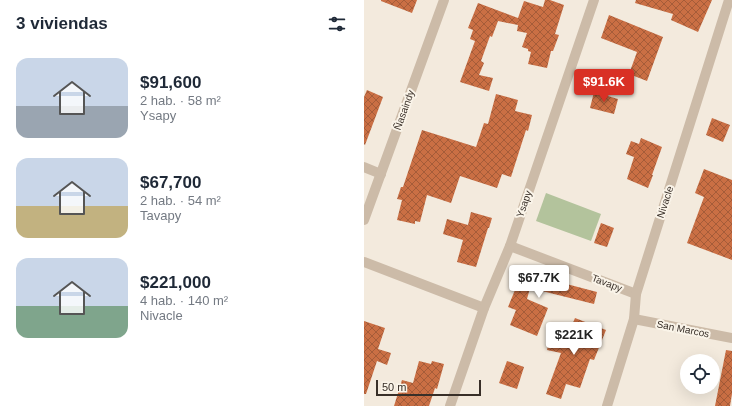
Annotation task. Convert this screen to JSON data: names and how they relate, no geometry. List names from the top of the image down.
{
  "streets": {
    "street": [
      "Ñasaindy",
      "Nivacle",
      "Ysapy",
      "Tavapy",
      "San Marcos"
    ]
  },
  "crossings": [
    ["Nivacle", "Tavapy"],
    ["Nivacle", "San Marcos"],
    ["Ysapy", "Tavapy"]
  ],
  "scale_bar": "50 m",
  "page": {
    "heading": "3 viviendas",
    "list": [
      {
        "name": "$91,600",
        "note": "2 hab. · 58 m² · Ysapy"
      },
      {
        "name": "$67,700",
        "note": "2 hab. · 54 m² · Tavapy"
      },
      {
        "name": "$221,000",
        "note": "4 hab. · 140 m² · Nivacle"
      }
    ],
    "price": ["$91.6K", "$67.7K", "$221K"],
    "scale": "50 m"
  }
}
